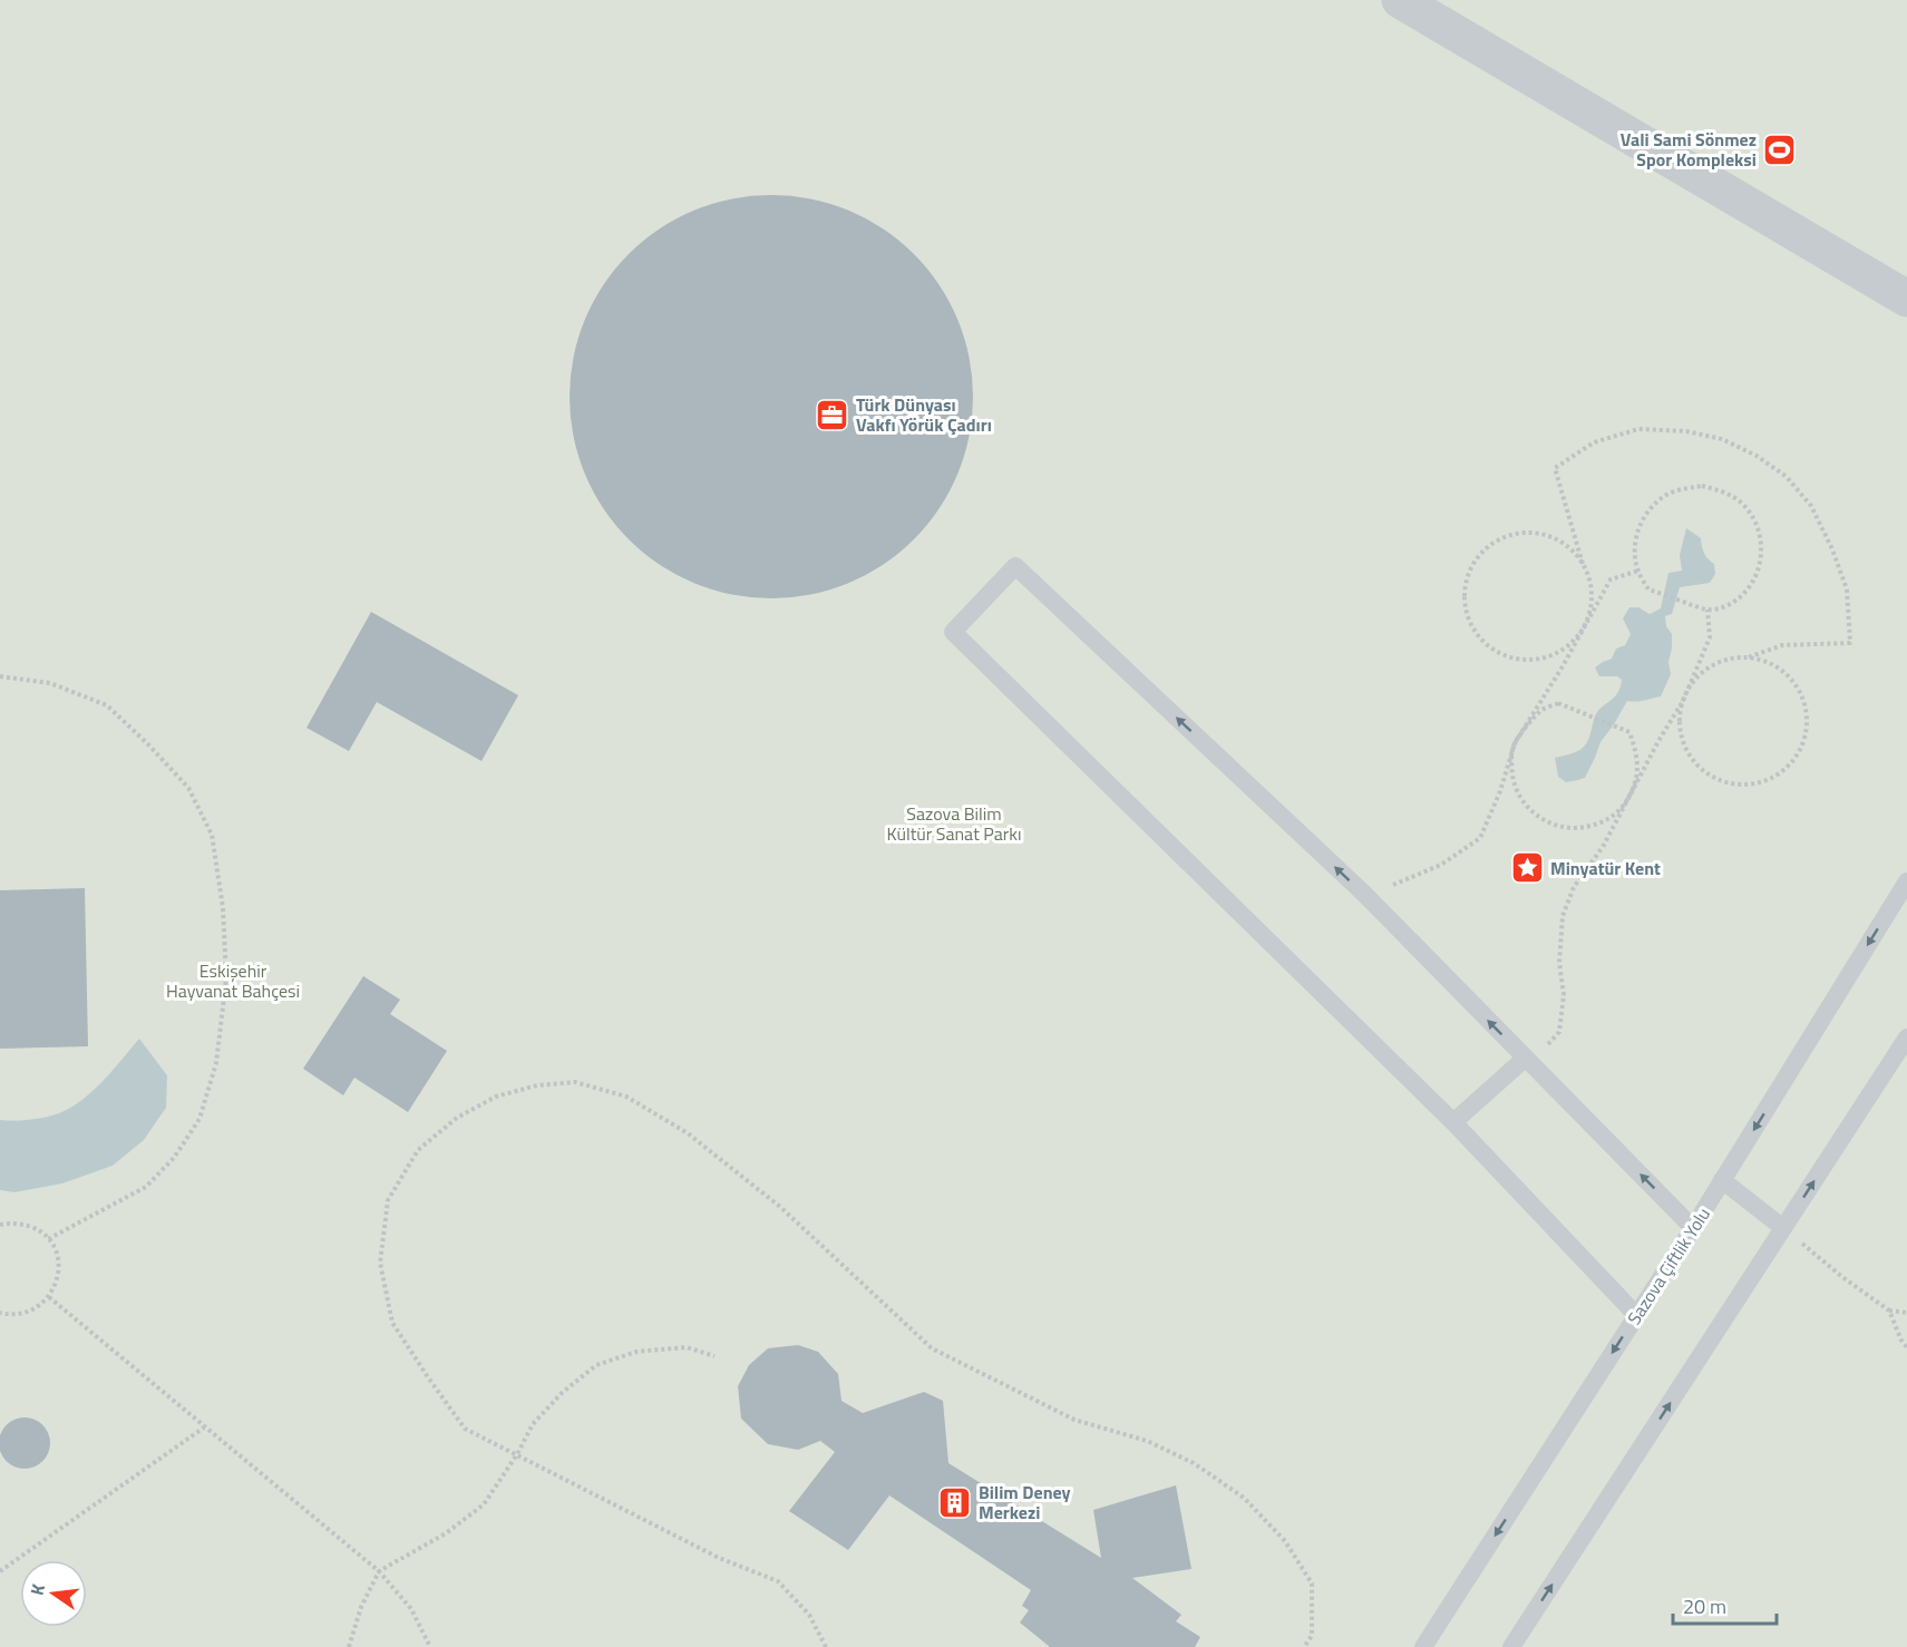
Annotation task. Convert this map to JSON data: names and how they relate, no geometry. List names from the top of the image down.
{
  "streets": {
    "lane": ["Sazova Çiftlik Yolu"]
  },
  "parks": ["Sazova Bilim Kültür Sanat Parkı", "Eskişehir Hayvanat Bahçesi"],
  "places": {
    "sports": ["Vali Sami Sönmez Spor Kompleksi"],
    "office": ["Türk Dünyası Vakfı Yörük Çadırı"],
    "place": ["Minyatür Kent"],
    "building": ["Bilim Deney Merkezi"]
  },
  "scale_bar": "20 m",
  "north": "left"
}
